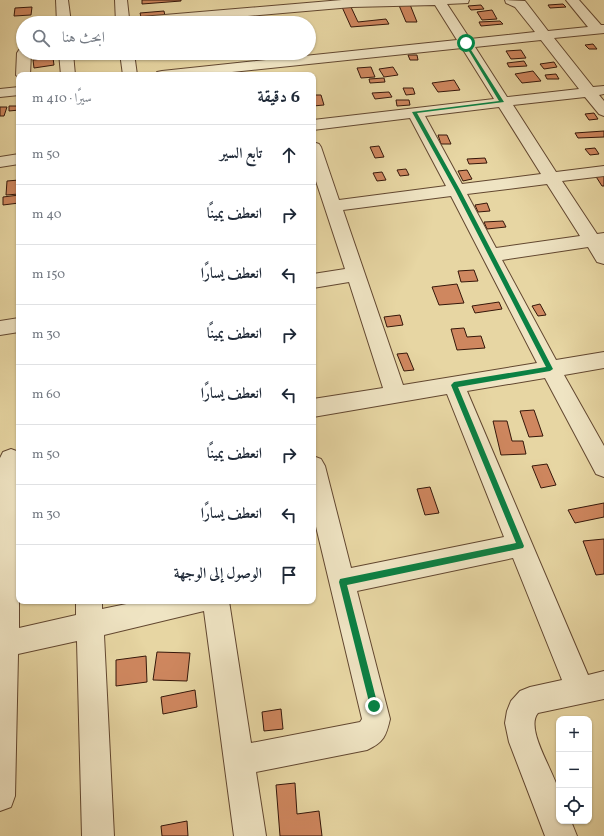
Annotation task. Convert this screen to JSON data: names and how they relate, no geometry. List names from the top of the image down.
{
  "page": {
    "search": "ابحث هنا",
    "heading": ["6 دقيقة", "سيرًا · 410 m"],
    "list": [
      ["تابع السير", "50 m"],
      ["انعطف يمينًا", "40 m"],
      ["انعطف يسارًا", "150 m"],
      ["انعطف يمينًا", "30 m"],
      ["انعطف يسارًا", "60 m"],
      ["انعطف يمينًا", "50 m"],
      ["انعطف يسارًا", "30 m"],
      "الوصول إلى الوجهة"
    ],
    "map_buttons": ["+", "−"]
  }
}
